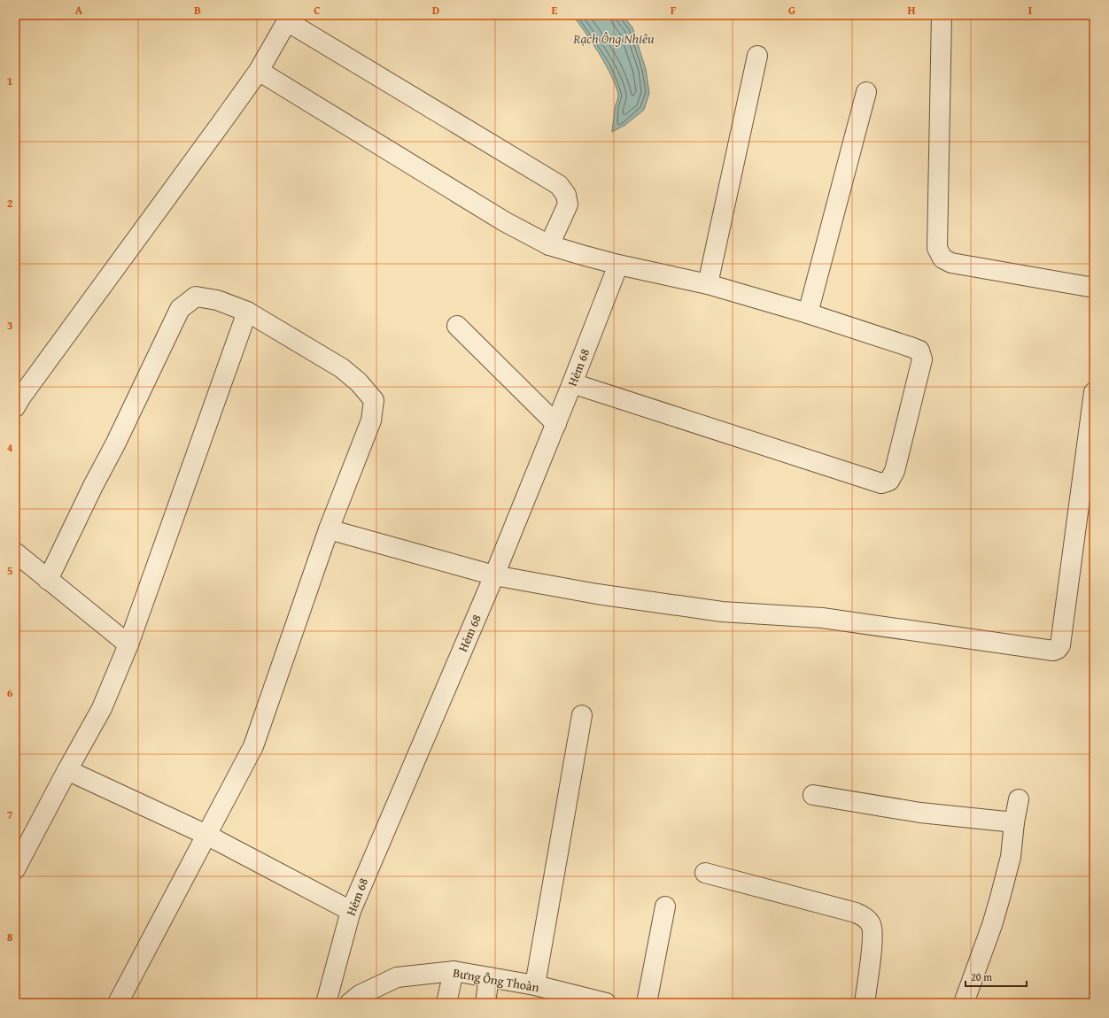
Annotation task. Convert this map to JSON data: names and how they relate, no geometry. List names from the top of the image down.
{
  "streets": {
    "street": ["Hẻm 68", "Bưng Ông Thoàn"]
  },
  "water": ["Rạch Ông Nhiêu"],
  "scale_bar": "20 m",
  "grid": {
    "columns": [
      "A",
      "B",
      "C",
      "D",
      "E",
      "F",
      "G",
      "H",
      "I"
    ],
    "rows": [
      "1",
      "2",
      "3",
      "4",
      "5",
      "6",
      "7",
      "8"
    ]
  }
}
